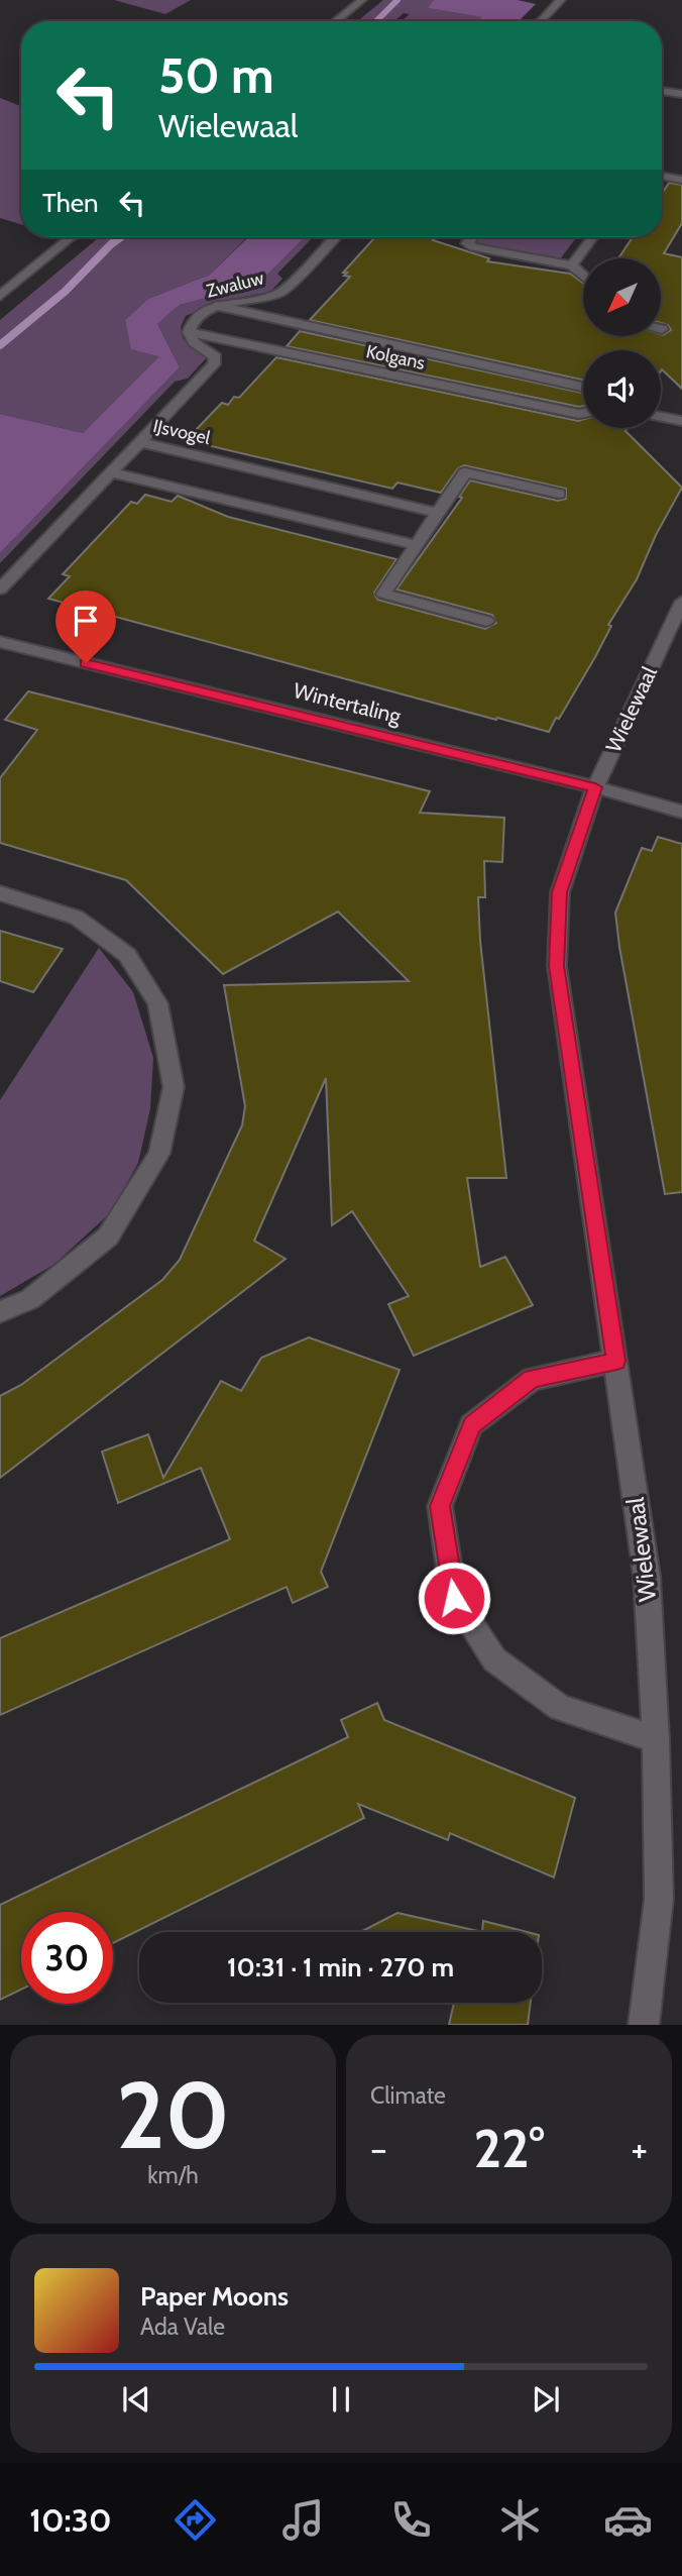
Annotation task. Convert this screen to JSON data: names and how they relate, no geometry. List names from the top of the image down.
{
  "streets": {
    "street": [
      "Zwaluw",
      "Kolgans",
      "IJsvogel",
      "Wintertaling",
      "Wielewaal"
    ]
  },
  "crossings": [
    ["Zwaluw", "Kolgans"],
    ["Wintertaling", "Wielewaal"]
  ],
  "north": "bottom left",
  "page": {
    "turn": ["50 m", "Wielewaal"],
    "then": "Then",
    "limit": "30",
    "trip": "10:31 · 1 min · 270 m",
    "tile": [
      ["20", "km/h"],
      "Climate"
    ],
    "heat": ["−", "22°", "+"],
    "song": ["Paper Moons", "Ada Vale"],
    "tabs": "10:30"
  }
}
